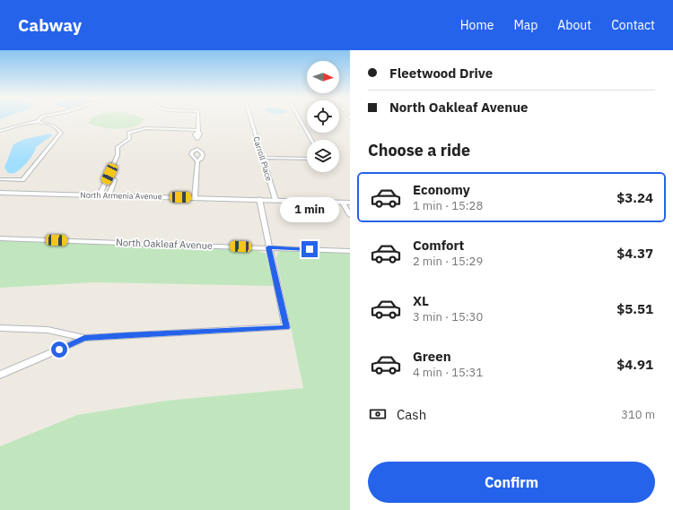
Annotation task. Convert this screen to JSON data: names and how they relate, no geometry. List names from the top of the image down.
{
  "streets": {
    "main road": ["North Armenia Avenue"],
    "street": ["Carroll Place", "North Oakleaf Avenue"]
  },
  "crossings": [
    ["Carroll Place", "North Armenia Avenue"]
  ],
  "north": "right",
  "page": {
    "header": "Cabway",
    "nav": [
      "Home",
      "Map",
      "About",
      "Contact"
    ],
    "banner": ["Fleetwood Drive", "North Oakleaf Avenue"],
    "heading": "Choose a ride",
    "list": [
      {
        "name": "Economy",
        "note": "1 min · 15:28",
        "value": "$3.24"
      },
      {
        "name": "Comfort",
        "note": "2 min · 15:29",
        "value": "$4.37"
      },
      {
        "name": "XL",
        "note": "3 min · 15:30",
        "value": "$5.51"
      },
      {
        "name": "Green",
        "note": "4 min · 15:31",
        "value": "$4.91"
      }
    ],
    "bubble": "1 min",
    "pay": ["Cash", "310 m"],
    "buttons": "Confirm"
  }
}
